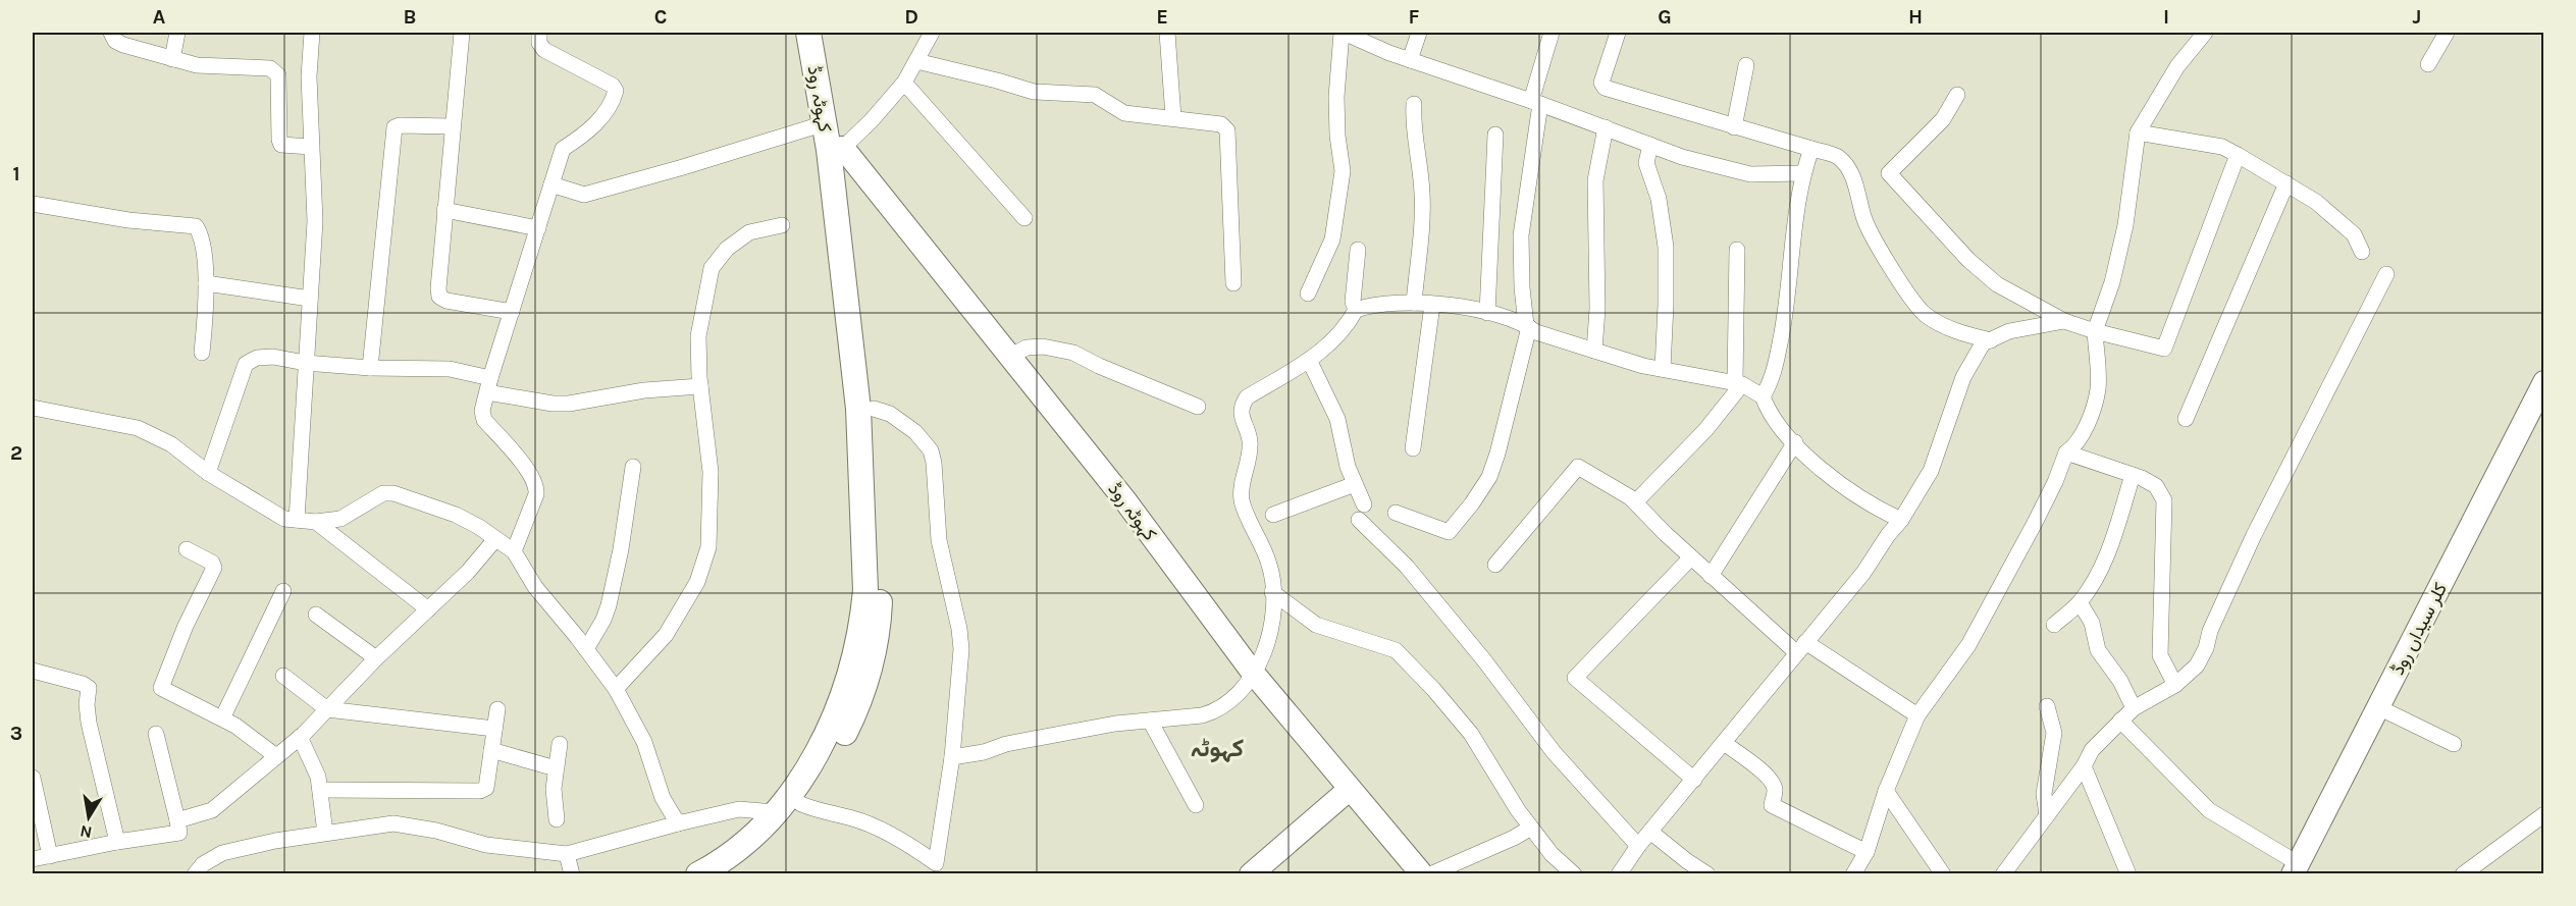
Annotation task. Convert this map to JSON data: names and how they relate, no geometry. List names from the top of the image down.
{
  "streets": {
    "main road": ["کہوٹہ روڈ", "کلر سیداں روڈ"]
  },
  "districts": ["کہوٹہ"],
  "north": "bottom",
  "grid": {
    "columns": [
      "A",
      "B",
      "C",
      "D",
      "E",
      "F",
      "G",
      "H",
      "I",
      "J"
    ],
    "rows": ["1", "2", "3"]
  }
}
